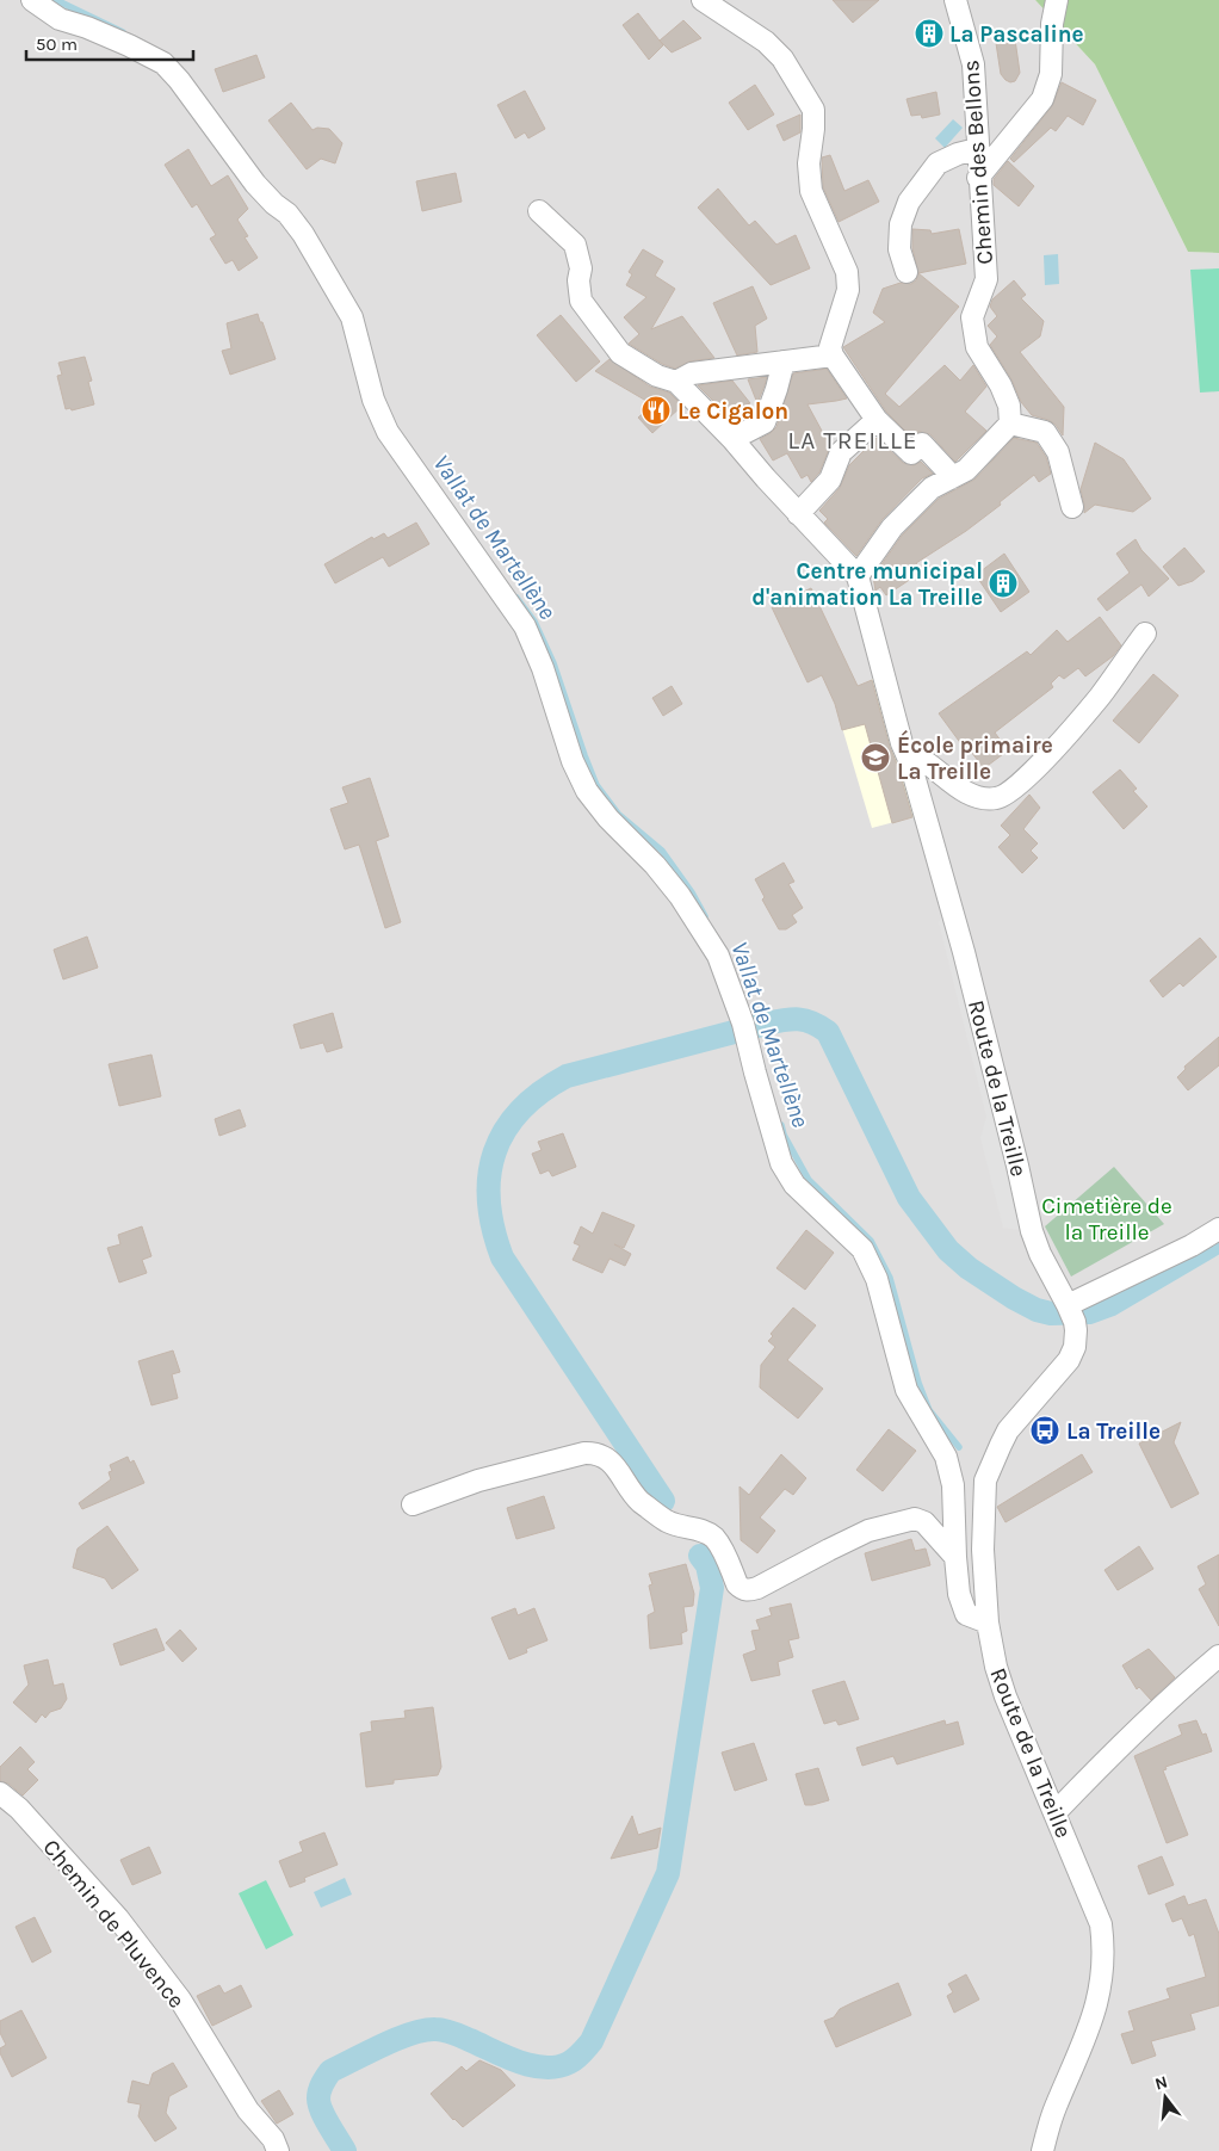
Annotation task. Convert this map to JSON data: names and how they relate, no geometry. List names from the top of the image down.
{
  "streets": {
    "street": ["Chemin des Bellons", "Route de la Treille", "Chemin de Pluvence"]
  },
  "districts": ["LA TREILLE"],
  "water": ["Vallat de Martellène"],
  "parks": ["Cimetière de la Treille"],
  "places": {
    "building": ["La Pascaline", "Centre municipal d'animation La Treille"],
    "restaurant": ["Le Cigalon"],
    "school or university": ["École primaire La Treille"],
    "bus stop": ["La Treille"]
  },
  "scale_bar": "50 m",
  "north": "top"
}
